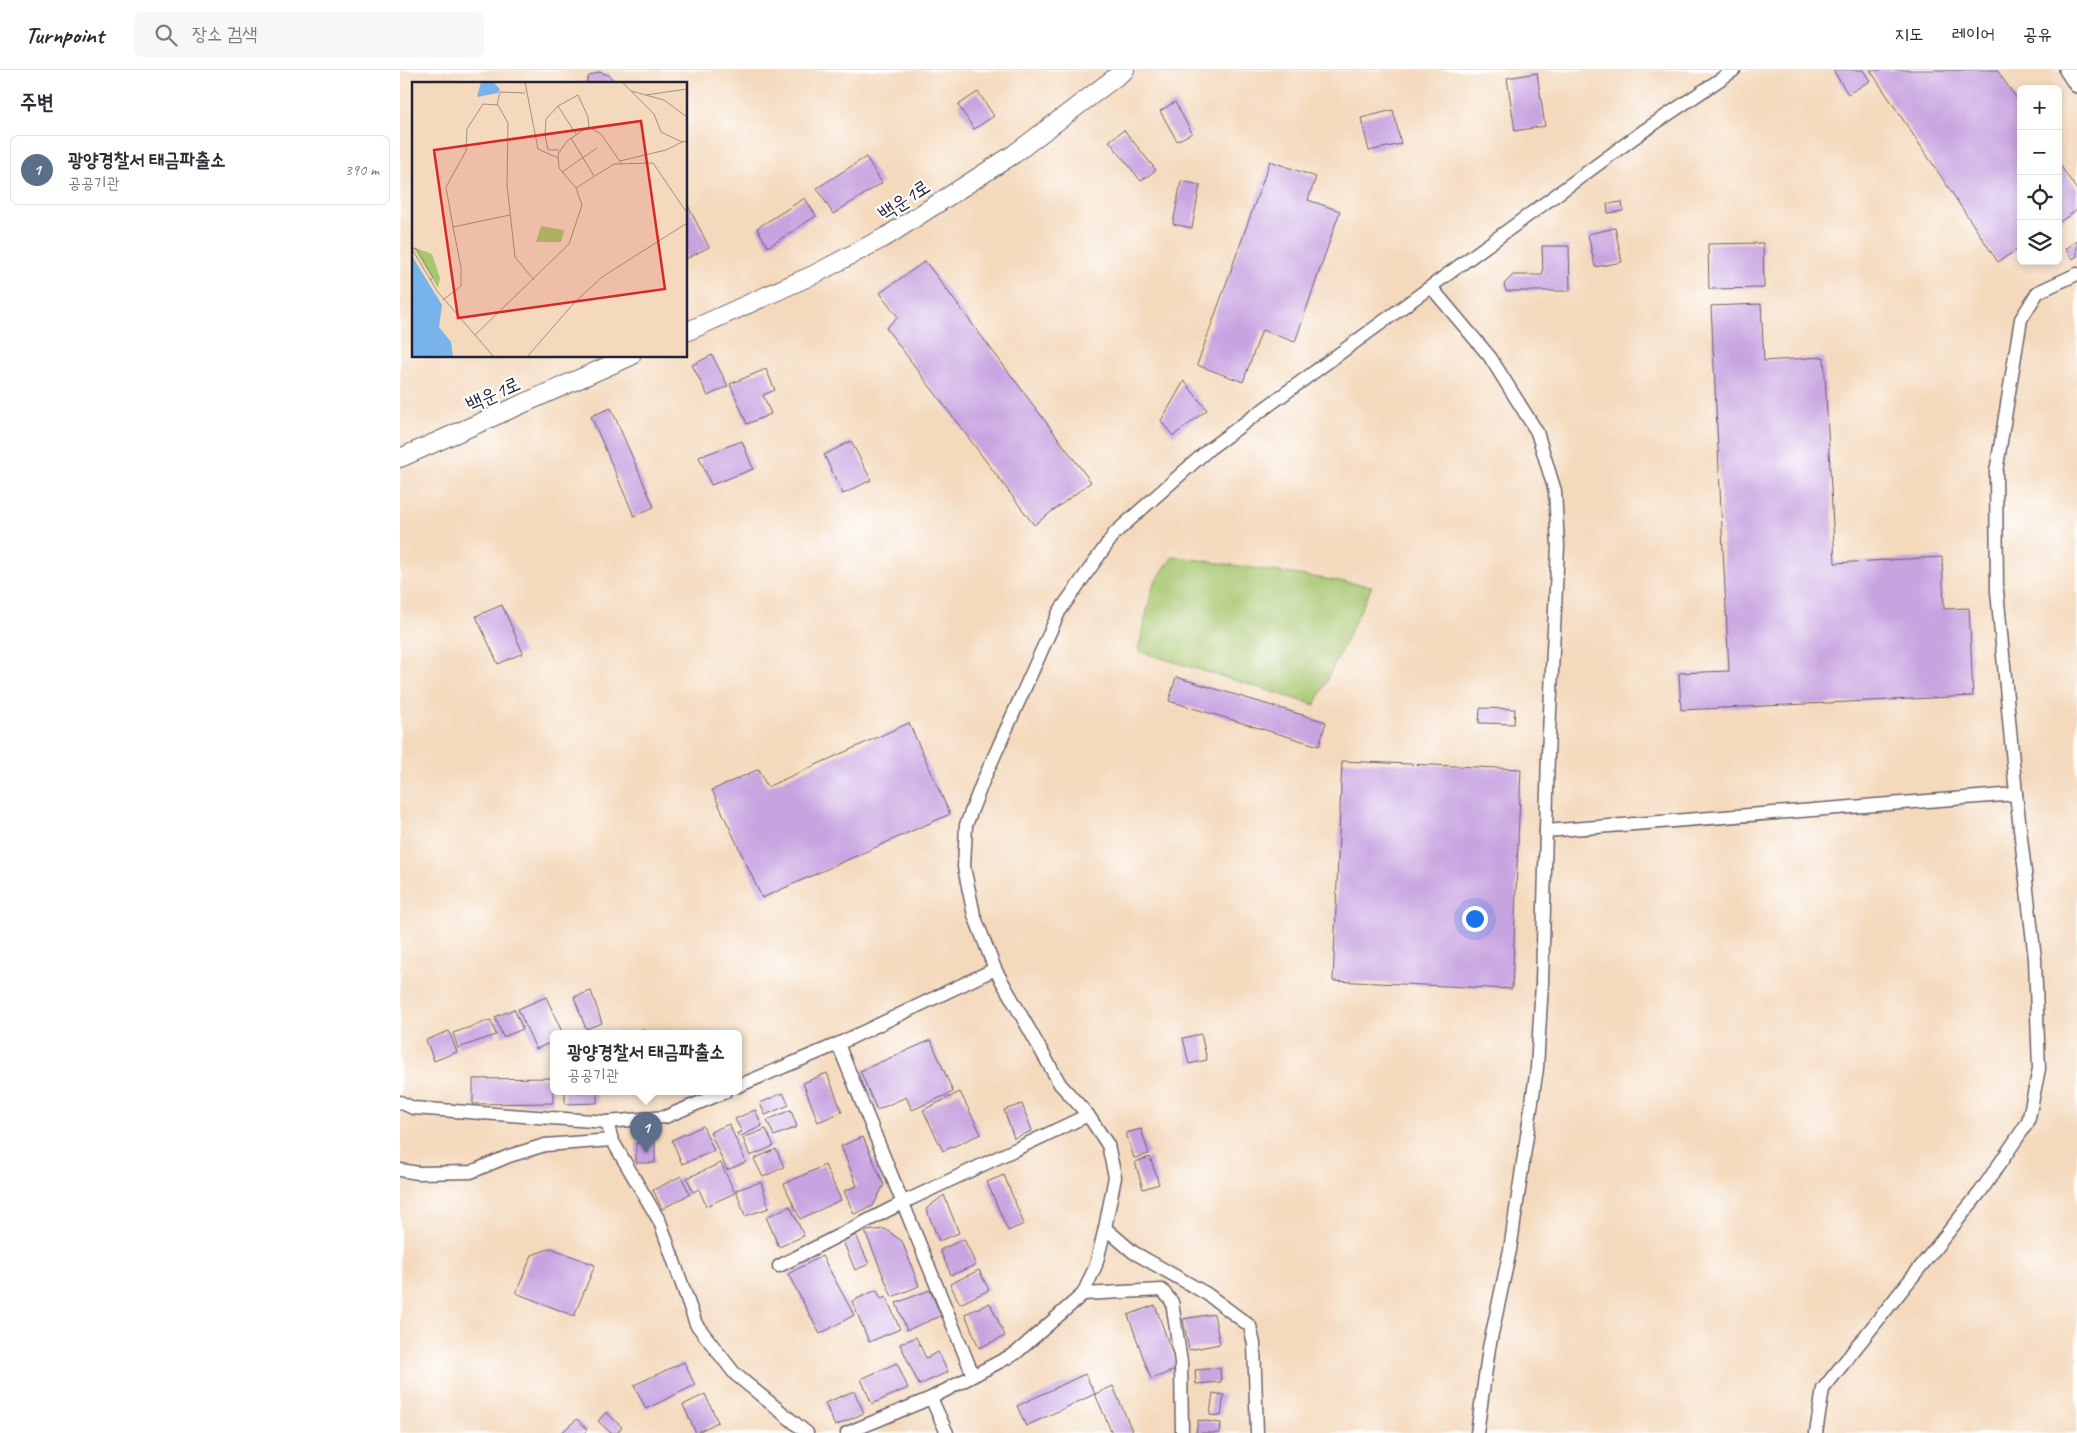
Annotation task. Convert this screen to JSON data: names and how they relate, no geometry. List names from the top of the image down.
{
  "streets": {
    "main road": ["백운1로"]
  },
  "page": {
    "header": "Turnpoint",
    "search": "장소 검색",
    "nav": ["지도", "레이어", "공유"],
    "heading": "주변",
    "map_buttons": ["+", "−"],
    "list": [
      {
        "mark": "1",
        "name": "광양경찰서 태금파출소",
        "note": "공공기관",
        "value": "390 m"
      }
    ],
    "popup": ["광양경찰서 태금파출소", "공공기관"],
    "pins": "1"
  }
}
